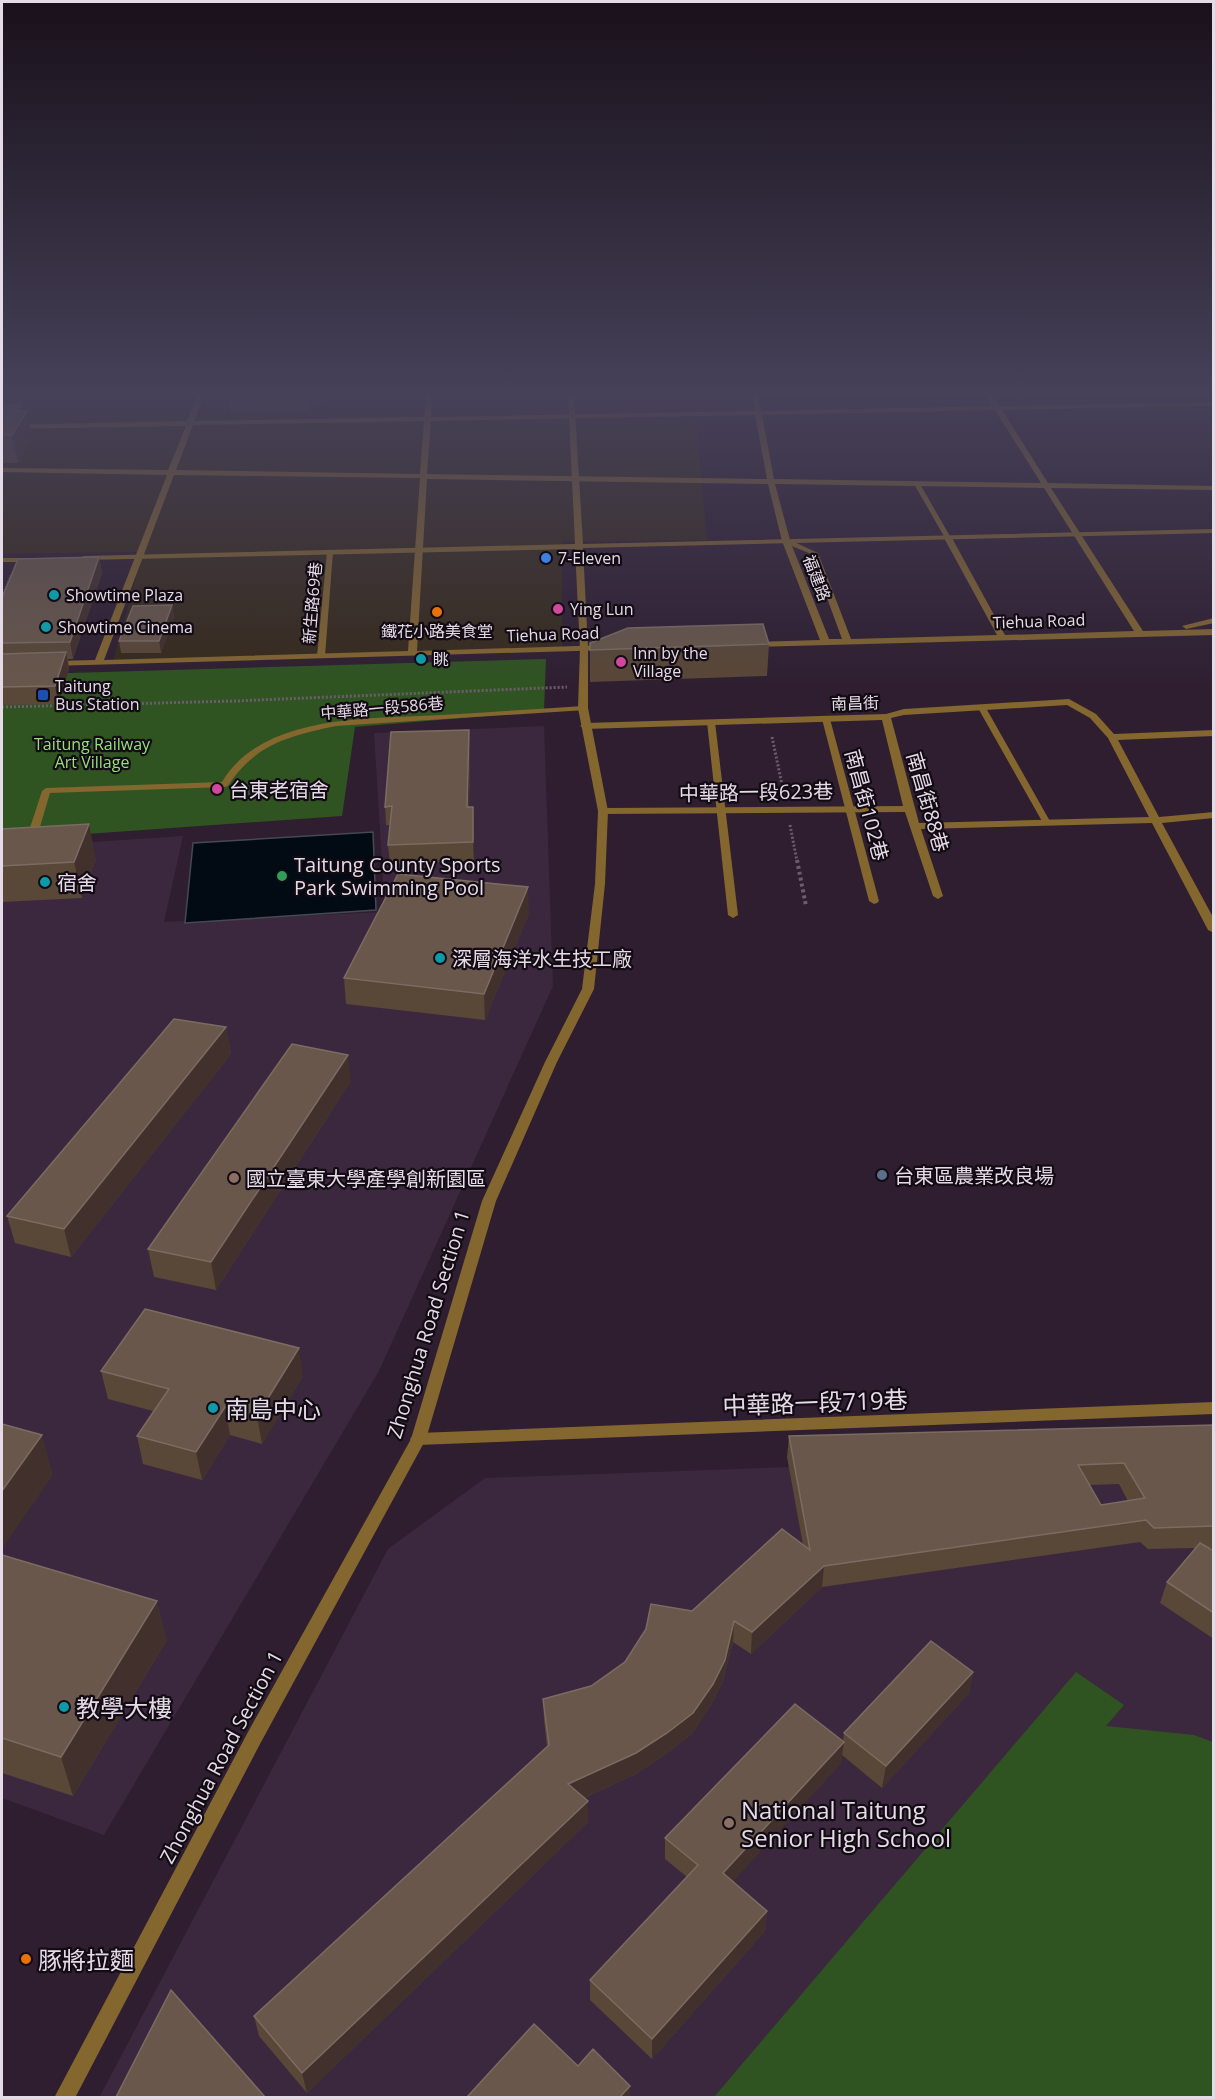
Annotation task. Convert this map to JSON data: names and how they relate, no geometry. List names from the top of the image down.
{
  "streets": {
    "street": [
      "福建路",
      "Tiehua Road",
      "南昌街",
      "中華路一段623巷",
      "南昌街88巷",
      "Zhonghua Road Section 1",
      "中華路一段719巷"
    ],
    "lane": ["新生路69巷", "中華路一段586巷", "南昌街102巷"]
  },
  "crossings": [
    ["福建路", "Tiehua Road"],
    ["新生路69巷", "Tiehua Road"],
    ["Tiehua Road", "Zhonghua Road Section 1"],
    ["南昌街", "南昌街88巷"],
    ["南昌街", "南昌街102巷"],
    ["南昌街", "Zhonghua Road Section 1"],
    ["中華路一段586巷", "Zhonghua Road Section 1"],
    ["中華路一段623巷", "南昌街88巷"],
    ["中華路一段623巷", "南昌街102巷"],
    ["中華路一段623巷", "Zhonghua Road Section 1"],
    ["Zhonghua Road Section 1", "中華路一段719巷"]
  ],
  "parks": ["Taitung Railway Art Village"],
  "places": {
    "other": [
      "7-Eleven",
      "Showtime Plaza",
      "Ying Lun",
      "鐵花小路美食堂",
      "Showtime Cinema",
      "眺",
      "Inn by the Village",
      "台東老宿舍",
      "Taitung County Sports Park Swimming Pool",
      "宿舍",
      "深層海洋水生技工廠",
      "台東區農業改良場",
      "國立臺東大學產學創新園區",
      "南島中心",
      "教學大樓",
      "National Taitung Senior High School",
      "豚將拉麵"
    ],
    "transit": ["Taitung Bus Station"]
  }
}
